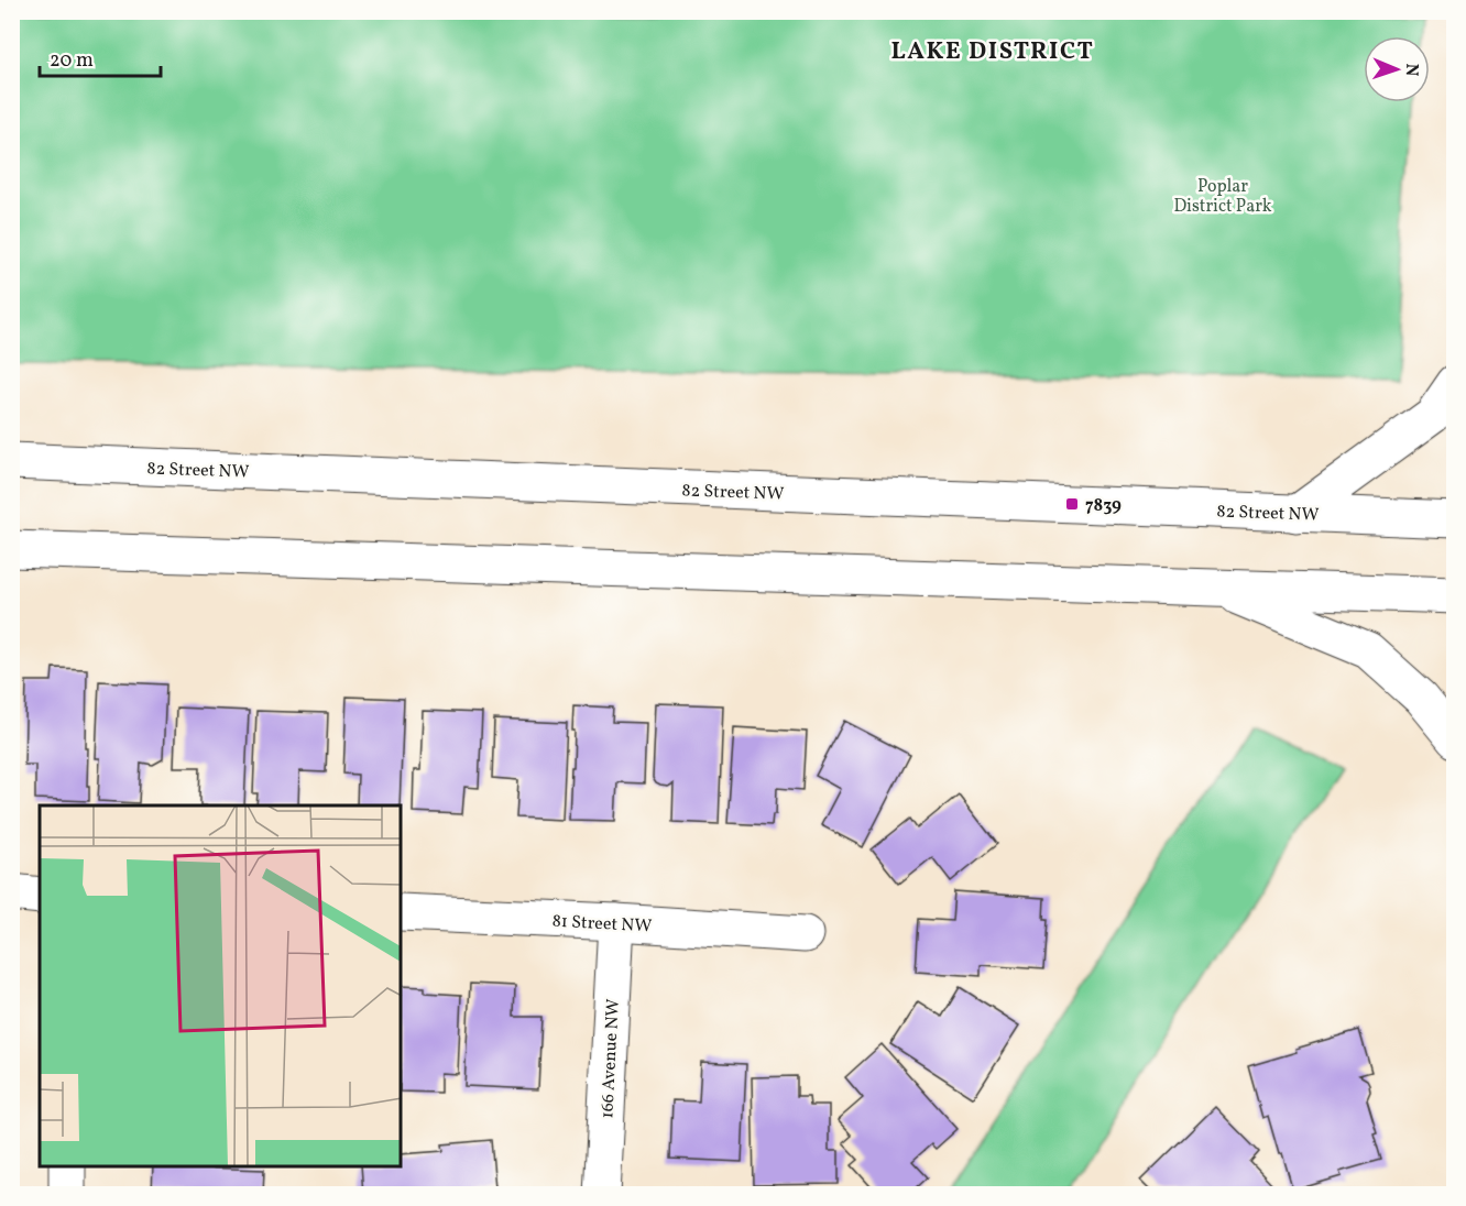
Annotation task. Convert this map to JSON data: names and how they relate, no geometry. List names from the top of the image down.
{
  "streets": {
    "main road": ["82 Street NW", "81 Street NW", "166 Avenue NW"]
  },
  "crossings": [
    ["81 Street NW", "166 Avenue NW"]
  ],
  "districts": ["LAKE DISTRICT"],
  "parks": ["Poplar District Park"],
  "places": {
    "transit": ["7839"]
  },
  "scale_bar": "20 m",
  "north": "right"
}
